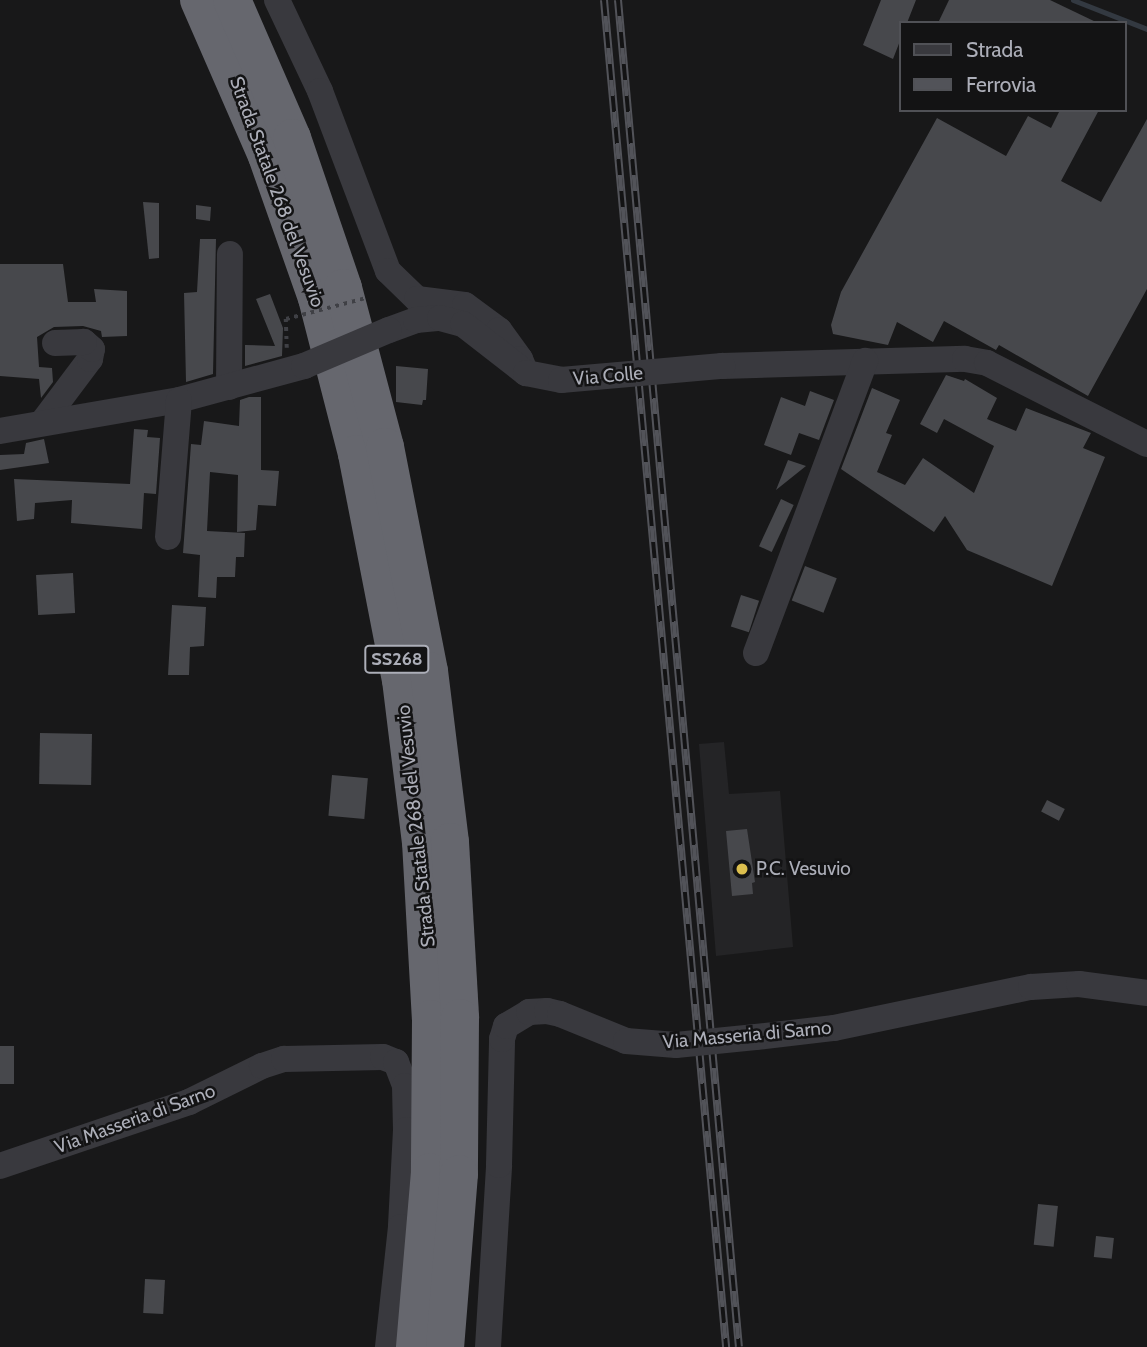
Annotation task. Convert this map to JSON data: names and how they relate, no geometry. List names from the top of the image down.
{
  "streets": {
    "highway": ["Strada Statale 268 del Vesuvio", "SS268"],
    "street": ["Via Colle", "Via Masseria di Sarno"]
  },
  "places": ["P.C. Vesuvio"],
  "legend": ["Strada", "Ferrovia"]
}
